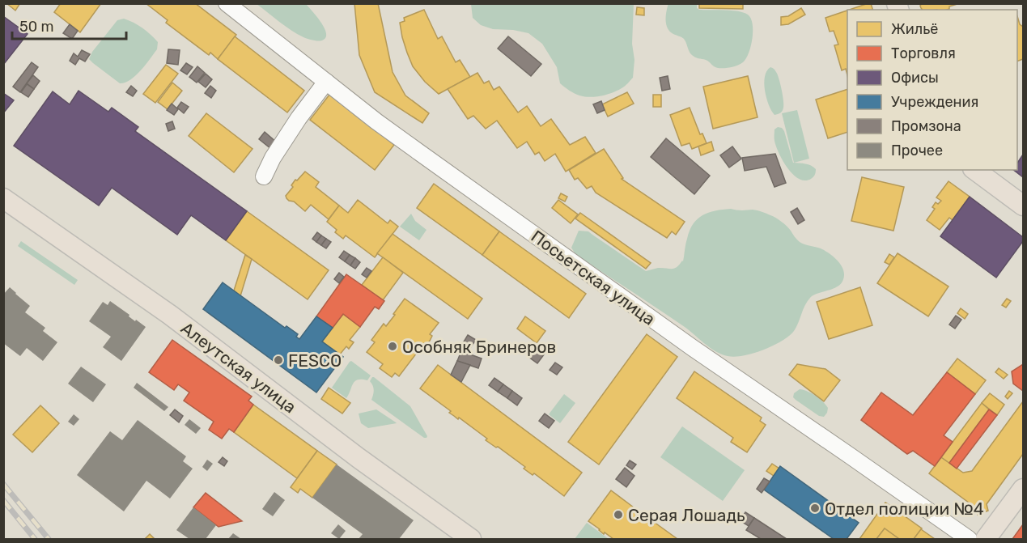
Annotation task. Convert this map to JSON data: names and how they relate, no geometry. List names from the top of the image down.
{
  "streets": {
    "main road": ["Алеутская улица"],
    "street": ["Посьетская улица"]
  },
  "places": [
    "Особняк Бринеров",
    "FESCO",
    "Отдел полиции №4",
    "Серая Лошадь"
  ],
  "legend": [
    "Жильё",
    "Торговля",
    "Офисы",
    "Учреждения",
    "Промзона",
    "Прочее"
  ],
  "scale_bar": "50 m"
}
